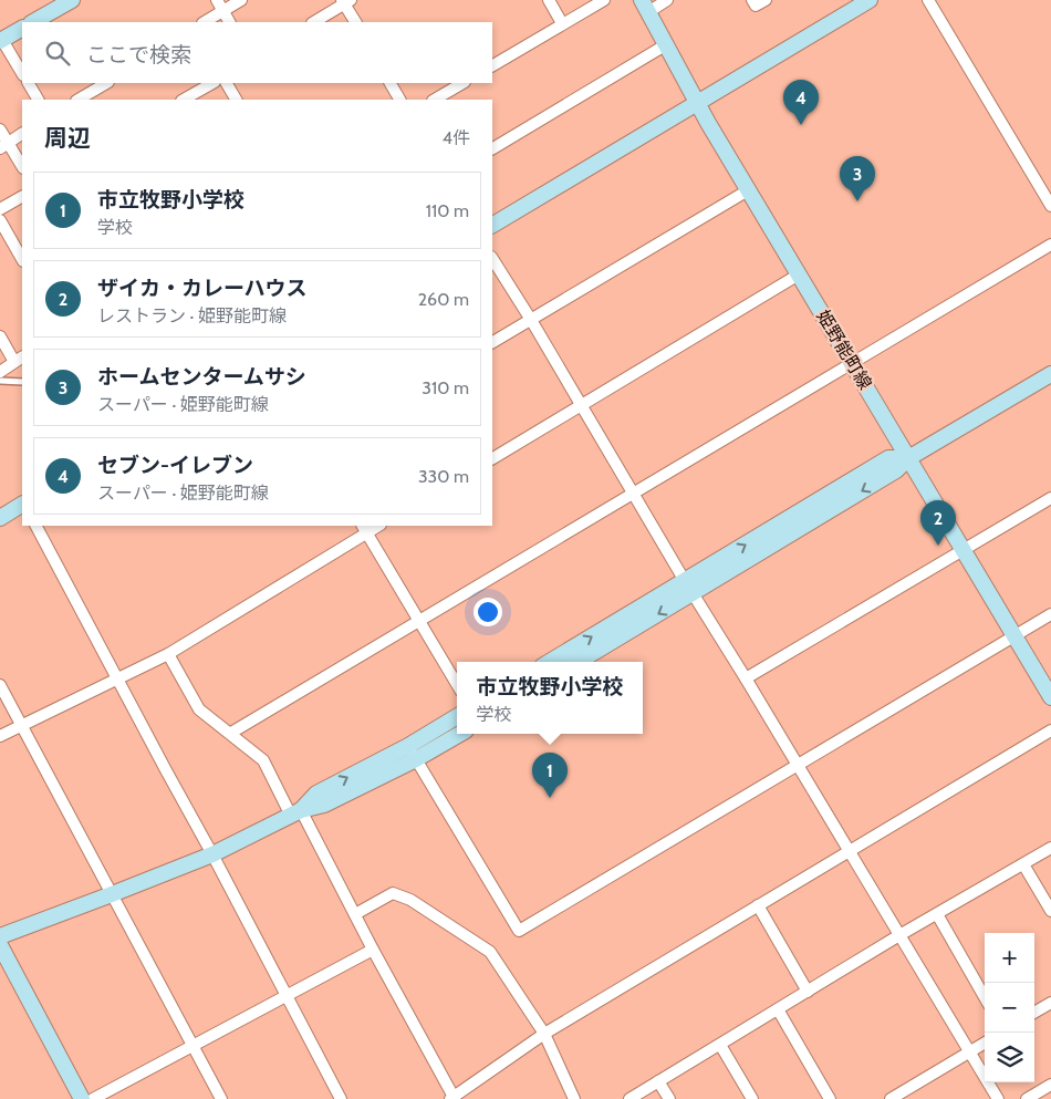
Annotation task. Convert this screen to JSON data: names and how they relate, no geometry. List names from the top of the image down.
{
  "streets": {
    "street": ["姫野能町線"]
  },
  "page": {
    "search": "ここで検索",
    "pins": [
      "4",
      "3",
      "2",
      "1"
    ],
    "heading": ["周辺", "4件"],
    "list": [
      {
        "mark": "1",
        "name": "市立牧野小学校",
        "note": "学校",
        "value": "110 m"
      },
      {
        "mark": "2",
        "name": "ザイカ・カレーハウス",
        "note": "レストラン · 姫野能町線",
        "value": "260 m"
      },
      {
        "mark": "3",
        "name": "ホームセンタームサシ",
        "note": "スーパー · 姫野能町線",
        "value": "310 m"
      },
      {
        "mark": "4",
        "name": "セブン-イレブン",
        "note": "スーパー · 姫野能町線",
        "value": "330 m"
      }
    ],
    "popup": ["市立牧野小学校", "学校"],
    "map_buttons": ["+", "−"]
  }
}
